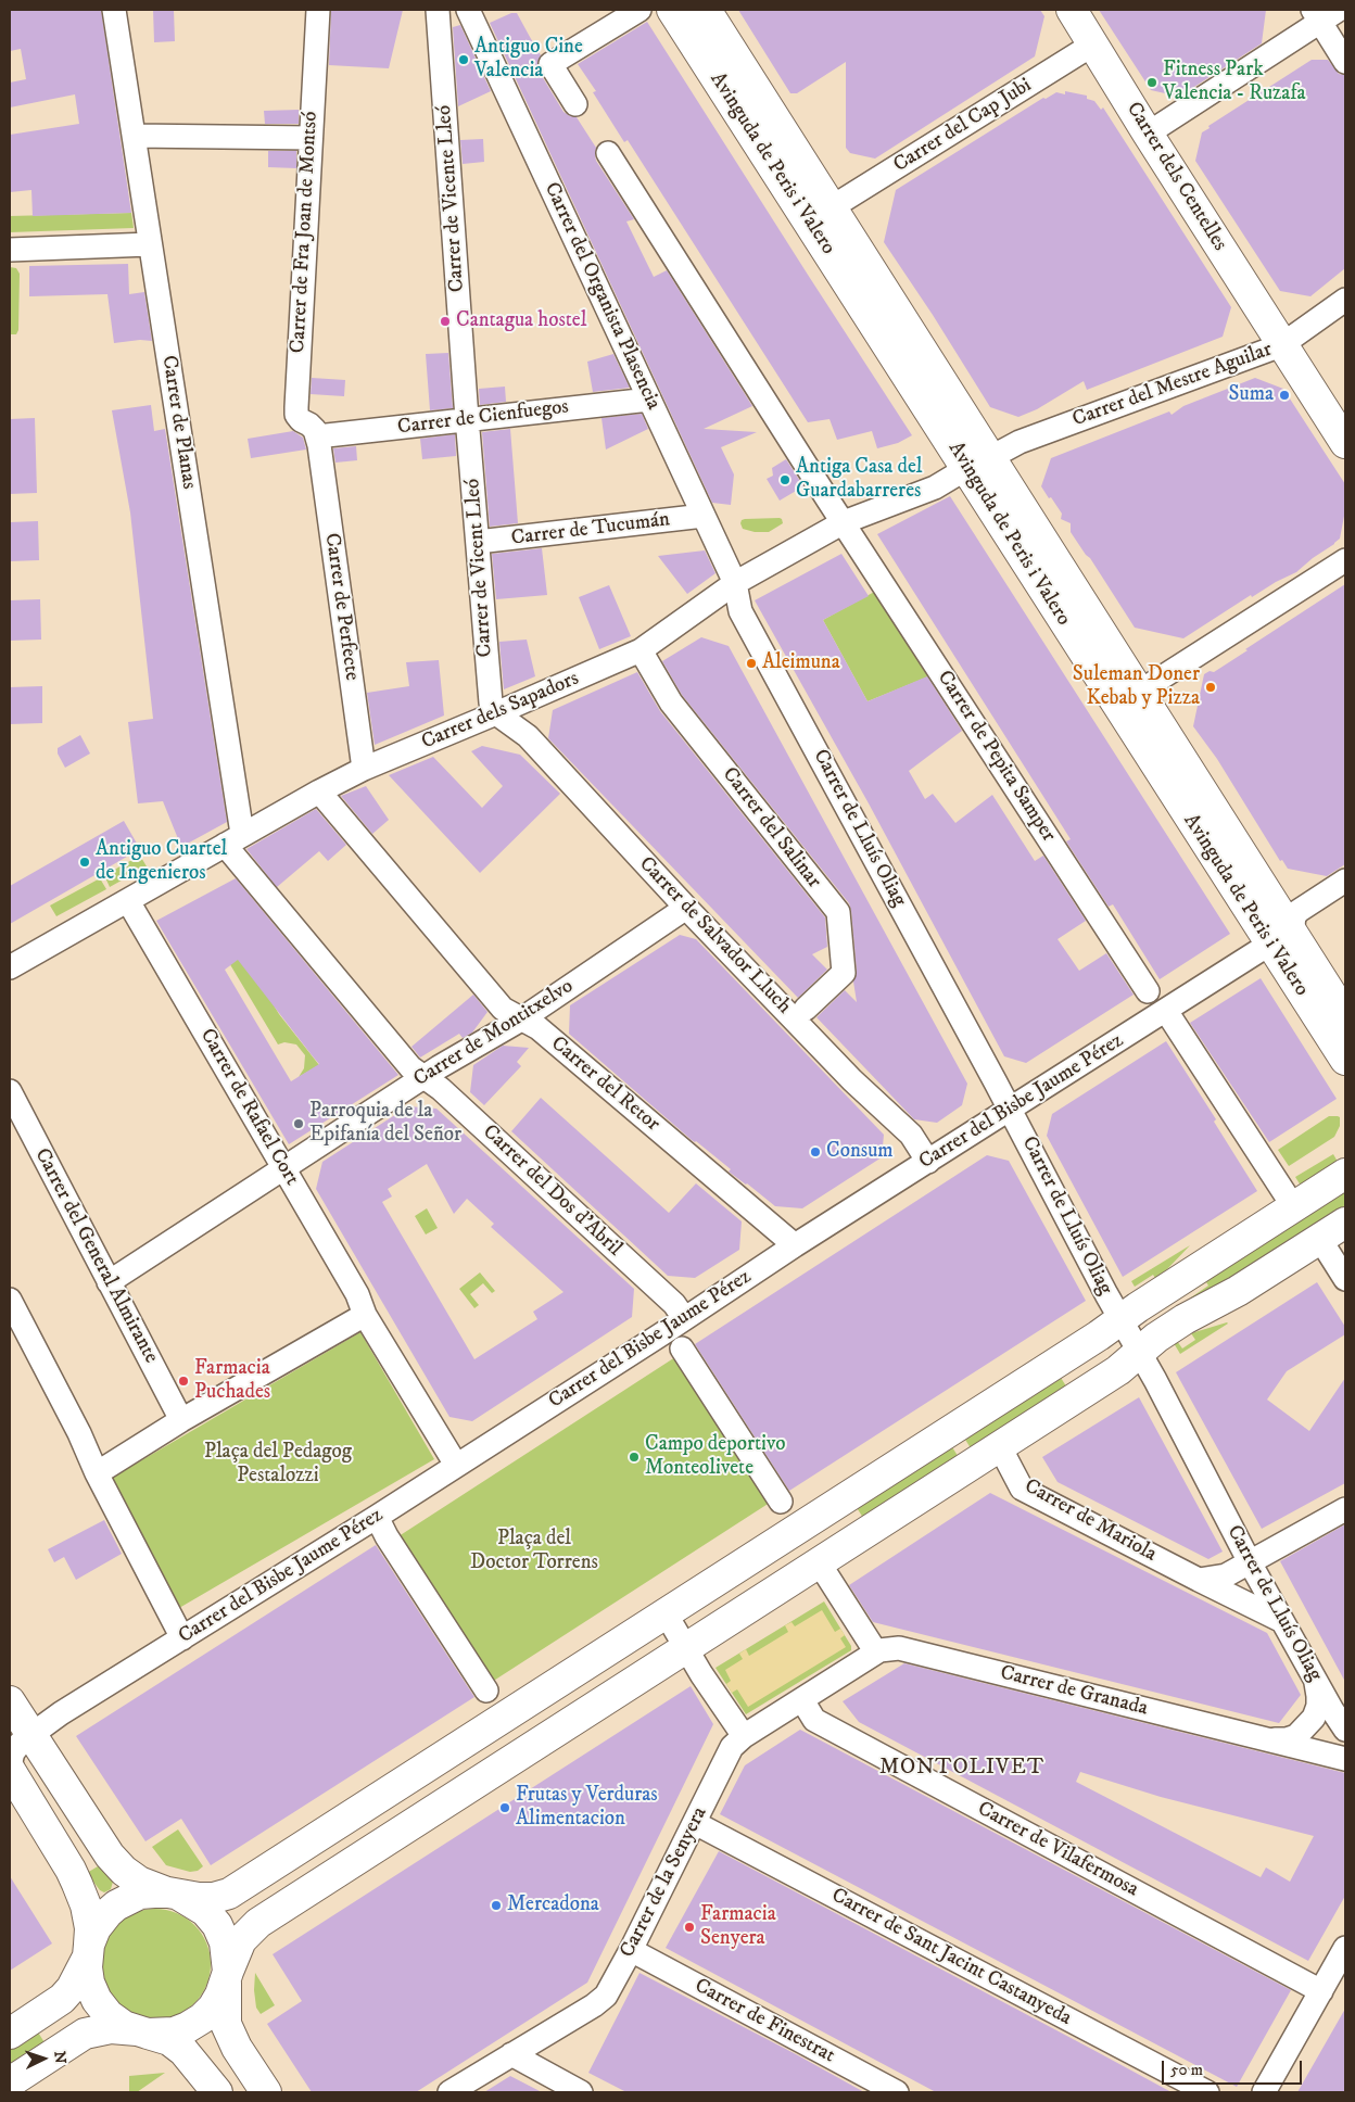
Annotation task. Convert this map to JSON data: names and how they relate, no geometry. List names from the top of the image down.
{
  "streets": {
    "main road": ["Avinguda de Peris i Valero", "Carrer dels Centelles"],
    "street": [
      "Carrer del Cap Jubi",
      "Carrer de Vicente Lleó",
      "Carrer de Fra Joan de Montsó",
      "Carrer del Organista Plasencia",
      "Carrer del Mestre Aguilar",
      "Carrer de Cienfuegos",
      "Carrer de Planas",
      "Carrer de Tucumán",
      "Carrer de Vicent Lleó",
      "Carrer de Perfecte",
      "Carrer dels Sapadors",
      "Carrer de Pepita Samper",
      "Carrer del Salinar",
      "Carrer de Lluís Oliag",
      "Carrer de Salvador Lluch",
      "Carrer de Montitxelvo",
      "Carrer del Retor",
      "Carrer del Bisbe Jaume Pérez",
      "Carrer de Rafael Cort",
      "Carrer del Dos d'Abril",
      "Carrer del General Almirante",
      "Carrer de Mariola",
      "Carrer de Granada",
      "Carrer de Vilafermosa",
      "Carrer de la Senyera",
      "Carrer de Sant Jacint Castanyeda",
      "Carrer de Finestrat"
    ]
  },
  "crossings": [
    ["Carrer del Cap Jubi", "Avinguda de Peris i Valero"],
    ["Carrer del Cap Jubi", "Carrer dels Centelles"],
    ["Avinguda de Peris i Valero", "Carrer del Mestre Aguilar"],
    ["Avinguda de Peris i Valero", "Carrer dels Sapadors"],
    ["Avinguda de Peris i Valero", "Carrer del Bisbe Jaume Pérez"],
    ["Carrer dels Centelles", "Carrer del Mestre Aguilar"],
    ["Carrer de Vicente Lleó", "Carrer de Cienfuegos"],
    ["Carrer de Vicente Lleó", "Carrer de Vicent Lleó"],
    ["Carrer de Fra Joan de Montsó", "Carrer de Cienfuegos"],
    ["Carrer de Fra Joan de Montsó", "Carrer de Perfecte"],
    ["Carrer del Organista Plasencia", "Carrer de Cienfuegos"],
    ["Carrer del Organista Plasencia", "Carrer de Tucumán"],
    ["Carrer del Organista Plasencia", "Carrer dels Sapadors"],
    ["Carrer del Organista Plasencia", "Carrer de Lluís Oliag"],
    ["Carrer del Mestre Aguilar", "Carrer dels Sapadors"],
    ["Carrer de Cienfuegos", "Carrer de Vicent Lleó"],
    ["Carrer de Cienfuegos", "Carrer de Perfecte"],
    ["Carrer de Planas", "Carrer dels Sapadors"],
    ["Carrer de Planas", "Carrer del Dos d'Abril"],
    ["Carrer de Tucumán", "Carrer de Vicent Lleó"],
    ["Carrer de Vicent Lleó", "Carrer dels Sapadors"],
    ["Carrer de Vicent Lleó", "Carrer de Salvador Lluch"],
    ["Carrer de Perfecte", "Carrer dels Sapadors"],
    ["Carrer dels Sapadors", "Carrer de Pepita Samper"],
    ["Carrer dels Sapadors", "Carrer del Salinar"],
    ["Carrer dels Sapadors", "Carrer de Lluís Oliag"],
    ["Carrer dels Sapadors", "Carrer de Salvador Lluch"],
    ["Carrer dels Sapadors", "Carrer del Retor"],
    ["Carrer dels Sapadors", "Carrer de Rafael Cort"],
    ["Carrer dels Sapadors", "Carrer del Dos d'Abril"],
    ["Carrer de Lluís Oliag", "Carrer del Bisbe Jaume Pérez"],
    ["Carrer de Lluís Oliag", "Carrer de Mariola"],
    ["Carrer de Lluís Oliag", "Carrer de Granada"],
    ["Carrer de Salvador Lluch", "Carrer de Montitxelvo"],
    ["Carrer de Salvador Lluch", "Carrer del Bisbe Jaume Pérez"],
    ["Carrer de Montitxelvo", "Carrer del Retor"],
    ["Carrer de Montitxelvo", "Carrer de Rafael Cort"],
    ["Carrer de Montitxelvo", "Carrer del Dos d'Abril"],
    ["Carrer de Montitxelvo", "Carrer del General Almirante"],
    ["Carrer del Retor", "Carrer del Bisbe Jaume Pérez"],
    ["Carrer del Bisbe Jaume Pérez", "Carrer del Dos d'Abril"],
    ["Carrer de Granada", "Carrer de la Senyera"],
    ["Carrer de Vilafermosa", "Carrer de la Senyera"],
    ["Carrer de la Senyera", "Carrer de Sant Jacint Castanyeda"],
    ["Carrer de la Senyera", "Carrer de Finestrat"]
  ],
  "districts": ["MONTOLIVET"],
  "parks": ["Plaça del Pedagog Pestalozzi", "Plaça del Doctor Torrens"],
  "places": [
    "Antiguo Cine Valencia",
    "Fitness Park Valencia - Ruzafa",
    "Cantagua hostel",
    "Suma",
    "Antiga Casa del Guardabarreres",
    "Aleimuna",
    "Suleman Doner Kebab y Pizza",
    "Antiguo Cuartel de Ingenieros",
    "Parroquia de la Epifanía del Señor",
    "Consum",
    "Farmacia Puchades",
    "Campo deportivo Monteolivete",
    "Frutas y Verduras Alimentacion",
    "Mercadona",
    "Farmacia Senyera"
  ],
  "scale_bar": "50 m",
  "north": "right"
}
